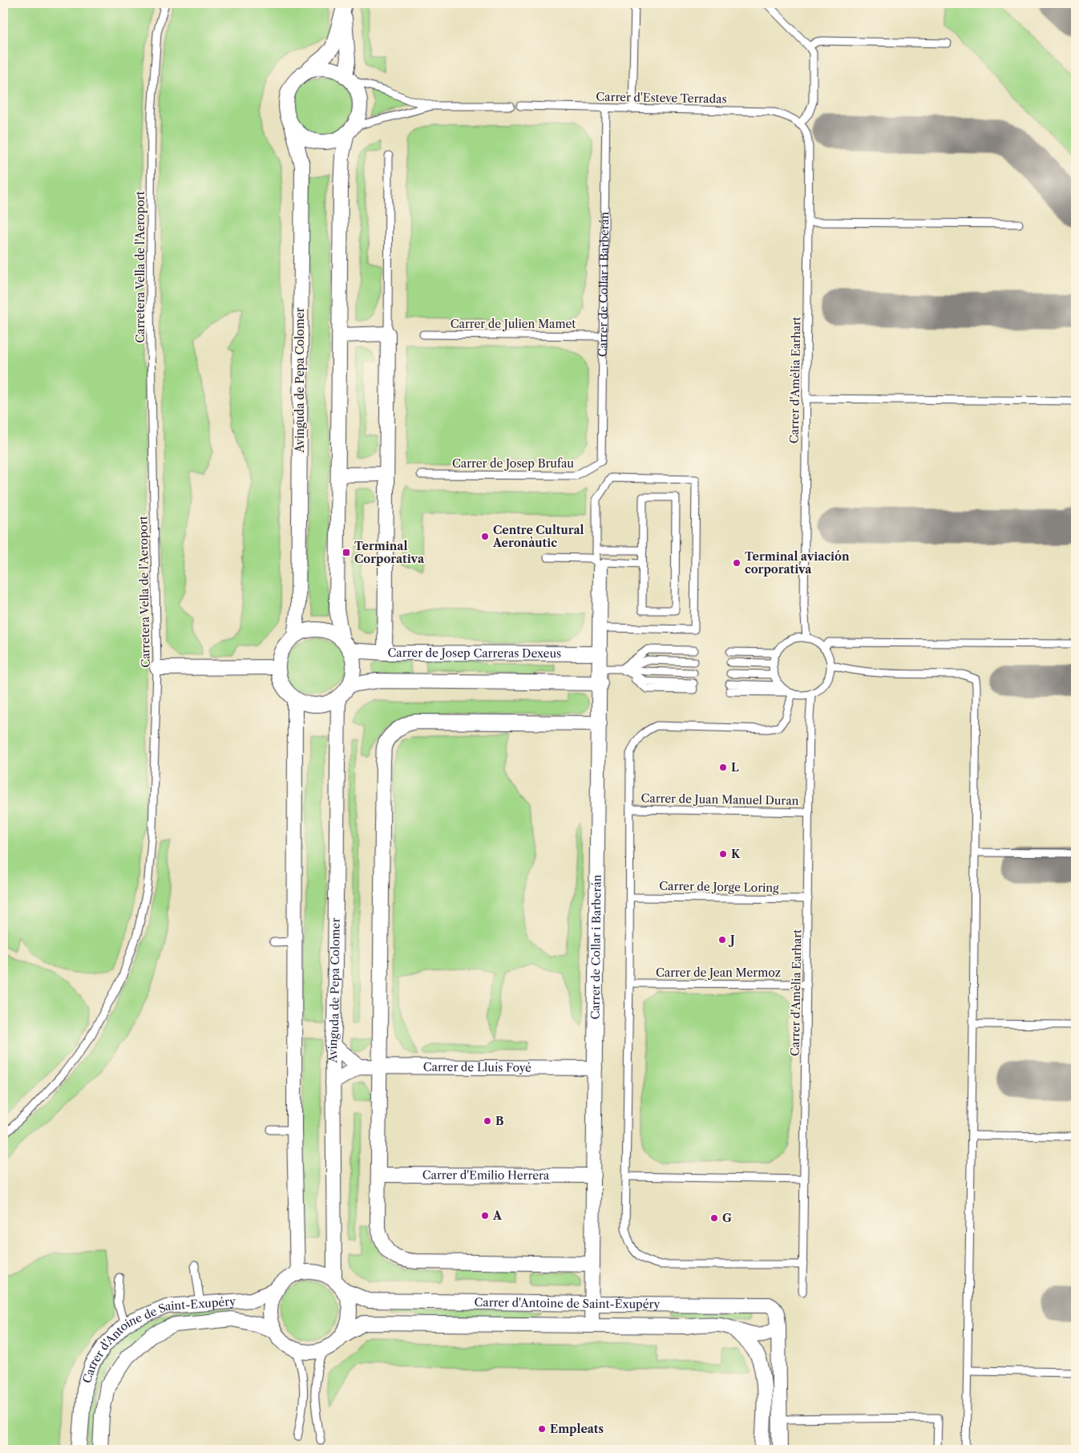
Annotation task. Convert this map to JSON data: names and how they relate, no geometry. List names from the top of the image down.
{
  "streets": {
    "street": [
      "Carrer de Collar i Barberán",
      "Avinguda de Pepa Colomer",
      "Carrer de Josep Carreras Dexeus",
      "Carrer de Lluís Foyé",
      "Carrer d'Emilio Herrera",
      "Carrer d'Antoine de Saint-Exupéry"
    ],
    "lane": [
      "Carrer d'Esteve Terradas",
      "Carretera Vella de l'Aeroport",
      "Carrer de Julien Mamet",
      "Carrer d'Amèlia Earhart",
      "Carrer de Josep Brufau",
      "Carrer de Juan Manuel Duran",
      "Carrer de Jorge Loring",
      "Carrer de Jean Mermoz"
    ]
  },
  "crossings": [
    ["Carrer d'Esteve Terradas", "Carrer de Collar i Barberán"],
    ["Carrer d'Esteve Terradas", "Carrer d'Amèlia Earhart"],
    ["Carrer de Collar i Barberán", "Carrer de Julien Mamet"],
    ["Carrer de Collar i Barberán", "Carrer de Josep Brufau"],
    ["Carrer de Collar i Barberán", "Carrer de Josep Carreras Dexeus"],
    ["Carrer de Collar i Barberán", "Carrer de Lluís Foyé"],
    ["Carrer de Collar i Barberán", "Carrer d'Emilio Herrera"],
    ["Carrer de Collar i Barberán", "Carrer d'Antoine de Saint-Exupéry"],
    ["Avinguda de Pepa Colomer", "Carrer de Josep Carreras Dexeus"],
    ["Avinguda de Pepa Colomer", "Carrer d'Antoine de Saint-Exupéry"],
    ["Carrer d'Amèlia Earhart", "Carrer de Juan Manuel Duran"],
    ["Carrer d'Amèlia Earhart", "Carrer de Jorge Loring"],
    ["Carrer d'Amèlia Earhart", "Carrer de Jean Mermoz"]
  ],
  "places": {
    "other": [
      "Centre Cultural Aeronàutic",
      "Terminal aviación corporativa",
      "L",
      "K",
      "J",
      "B",
      "A",
      "G",
      "Empleats"
    ],
    "transit": ["Terminal Corporativa"]
  }
}
